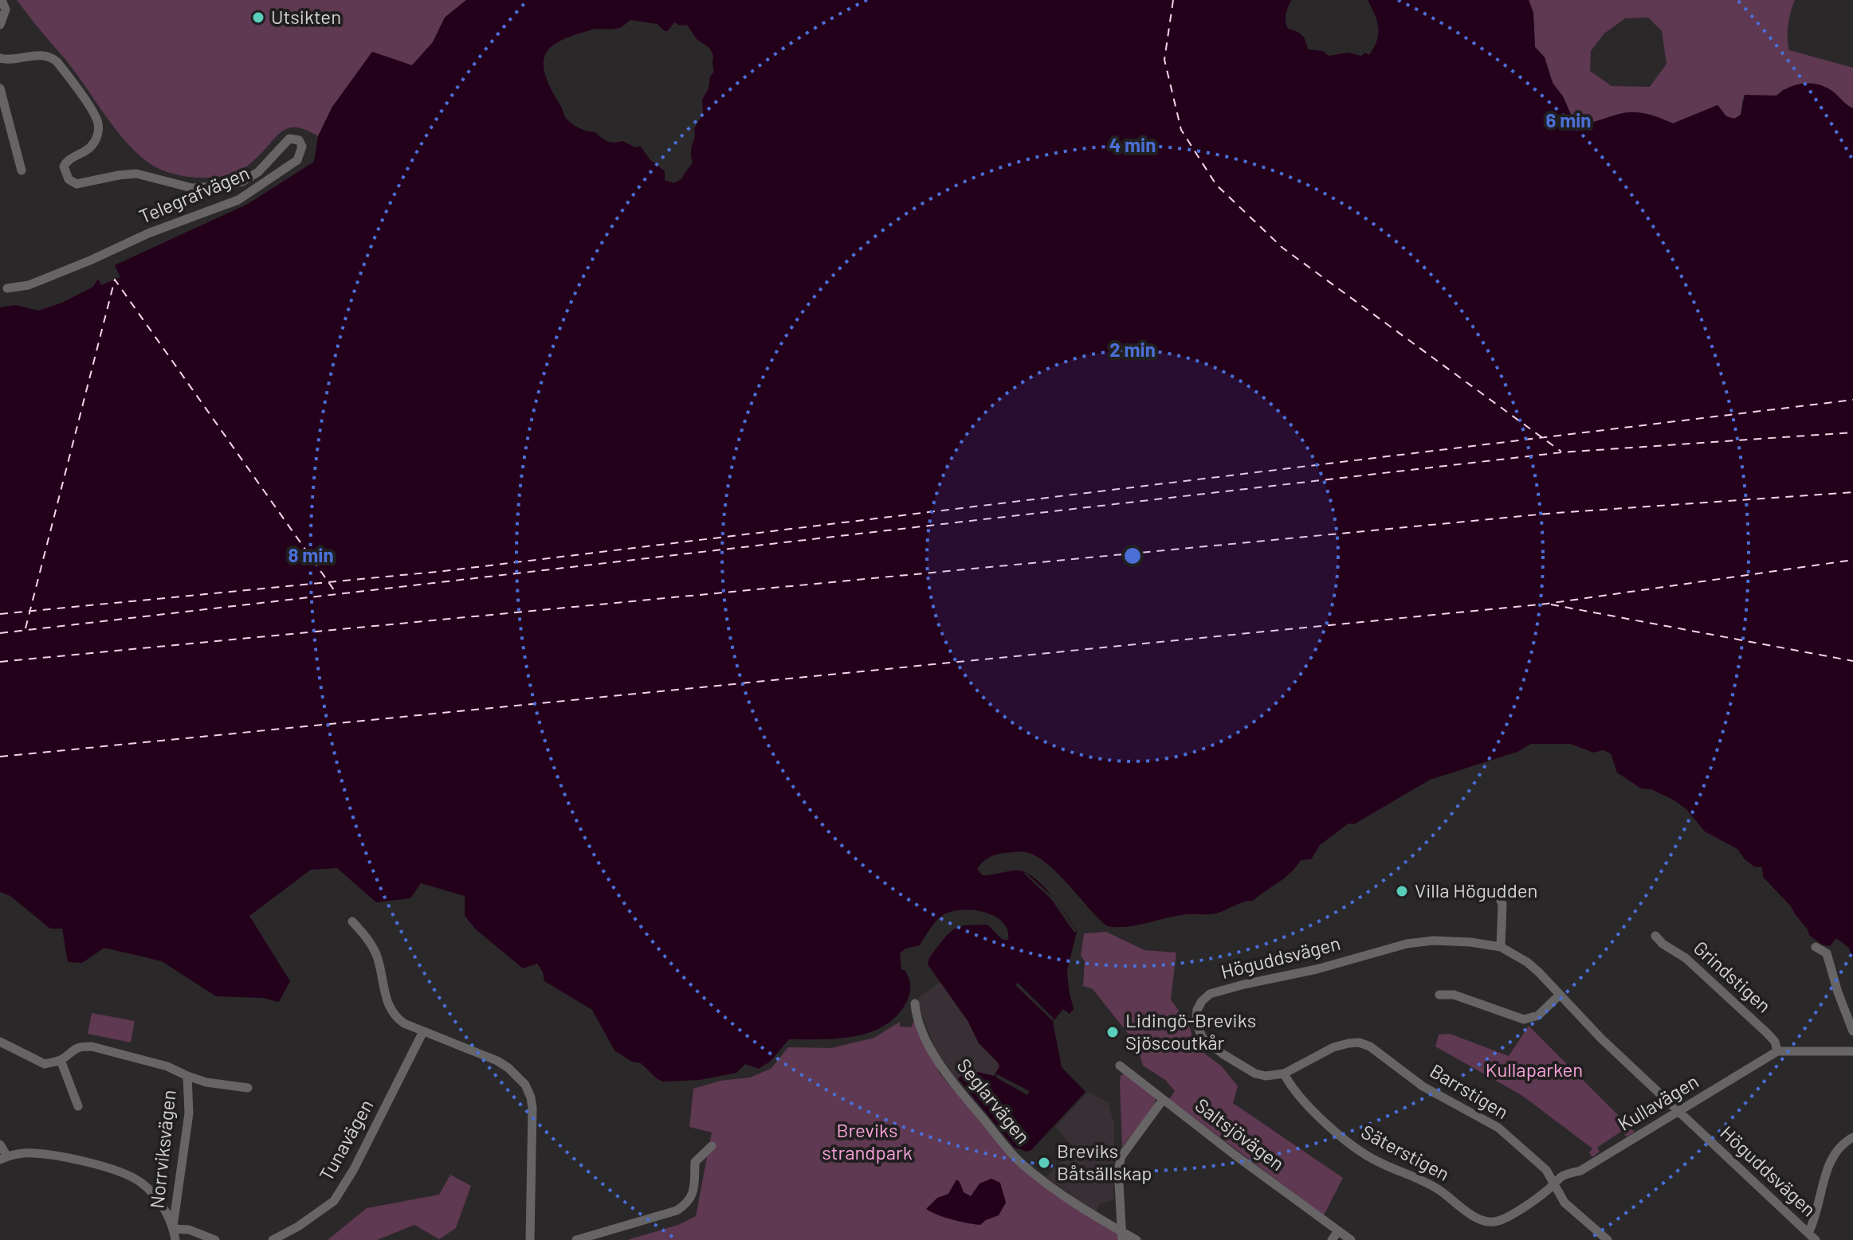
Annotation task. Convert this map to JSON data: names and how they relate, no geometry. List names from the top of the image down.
{
  "streets": {
    "street": [
      "Telegrafvägen",
      "Höguddsvägen",
      "Grindstigen",
      "Barrstigen",
      "Seglarvägen",
      "Kullavägen",
      "Saltsjövägen",
      "Tunavägen",
      "Norrviksvägen",
      "Säterstigen"
    ]
  },
  "crossings": [
    ["Höguddsvägen", "Barrstigen"],
    ["Höguddsvägen", "Kullavägen"],
    ["Höguddsvägen", "Säterstigen"],
    ["Grindstigen", "Kullavägen"],
    ["Barrstigen", "Kullavägen"],
    ["Barrstigen", "Säterstigen"],
    ["Kullavägen", "Säterstigen"]
  ],
  "parks": ["Kullaparken", "Breviks strandpark"],
  "places": [
    "Utsikten",
    "Villa Högudden",
    "Lidingö-Breviks Sjöscoutkår",
    "Breviks Båtsällskap"
  ],
  "rings": [
    "6 min",
    "4 min",
    "2 min",
    "8 min"
  ]
}
